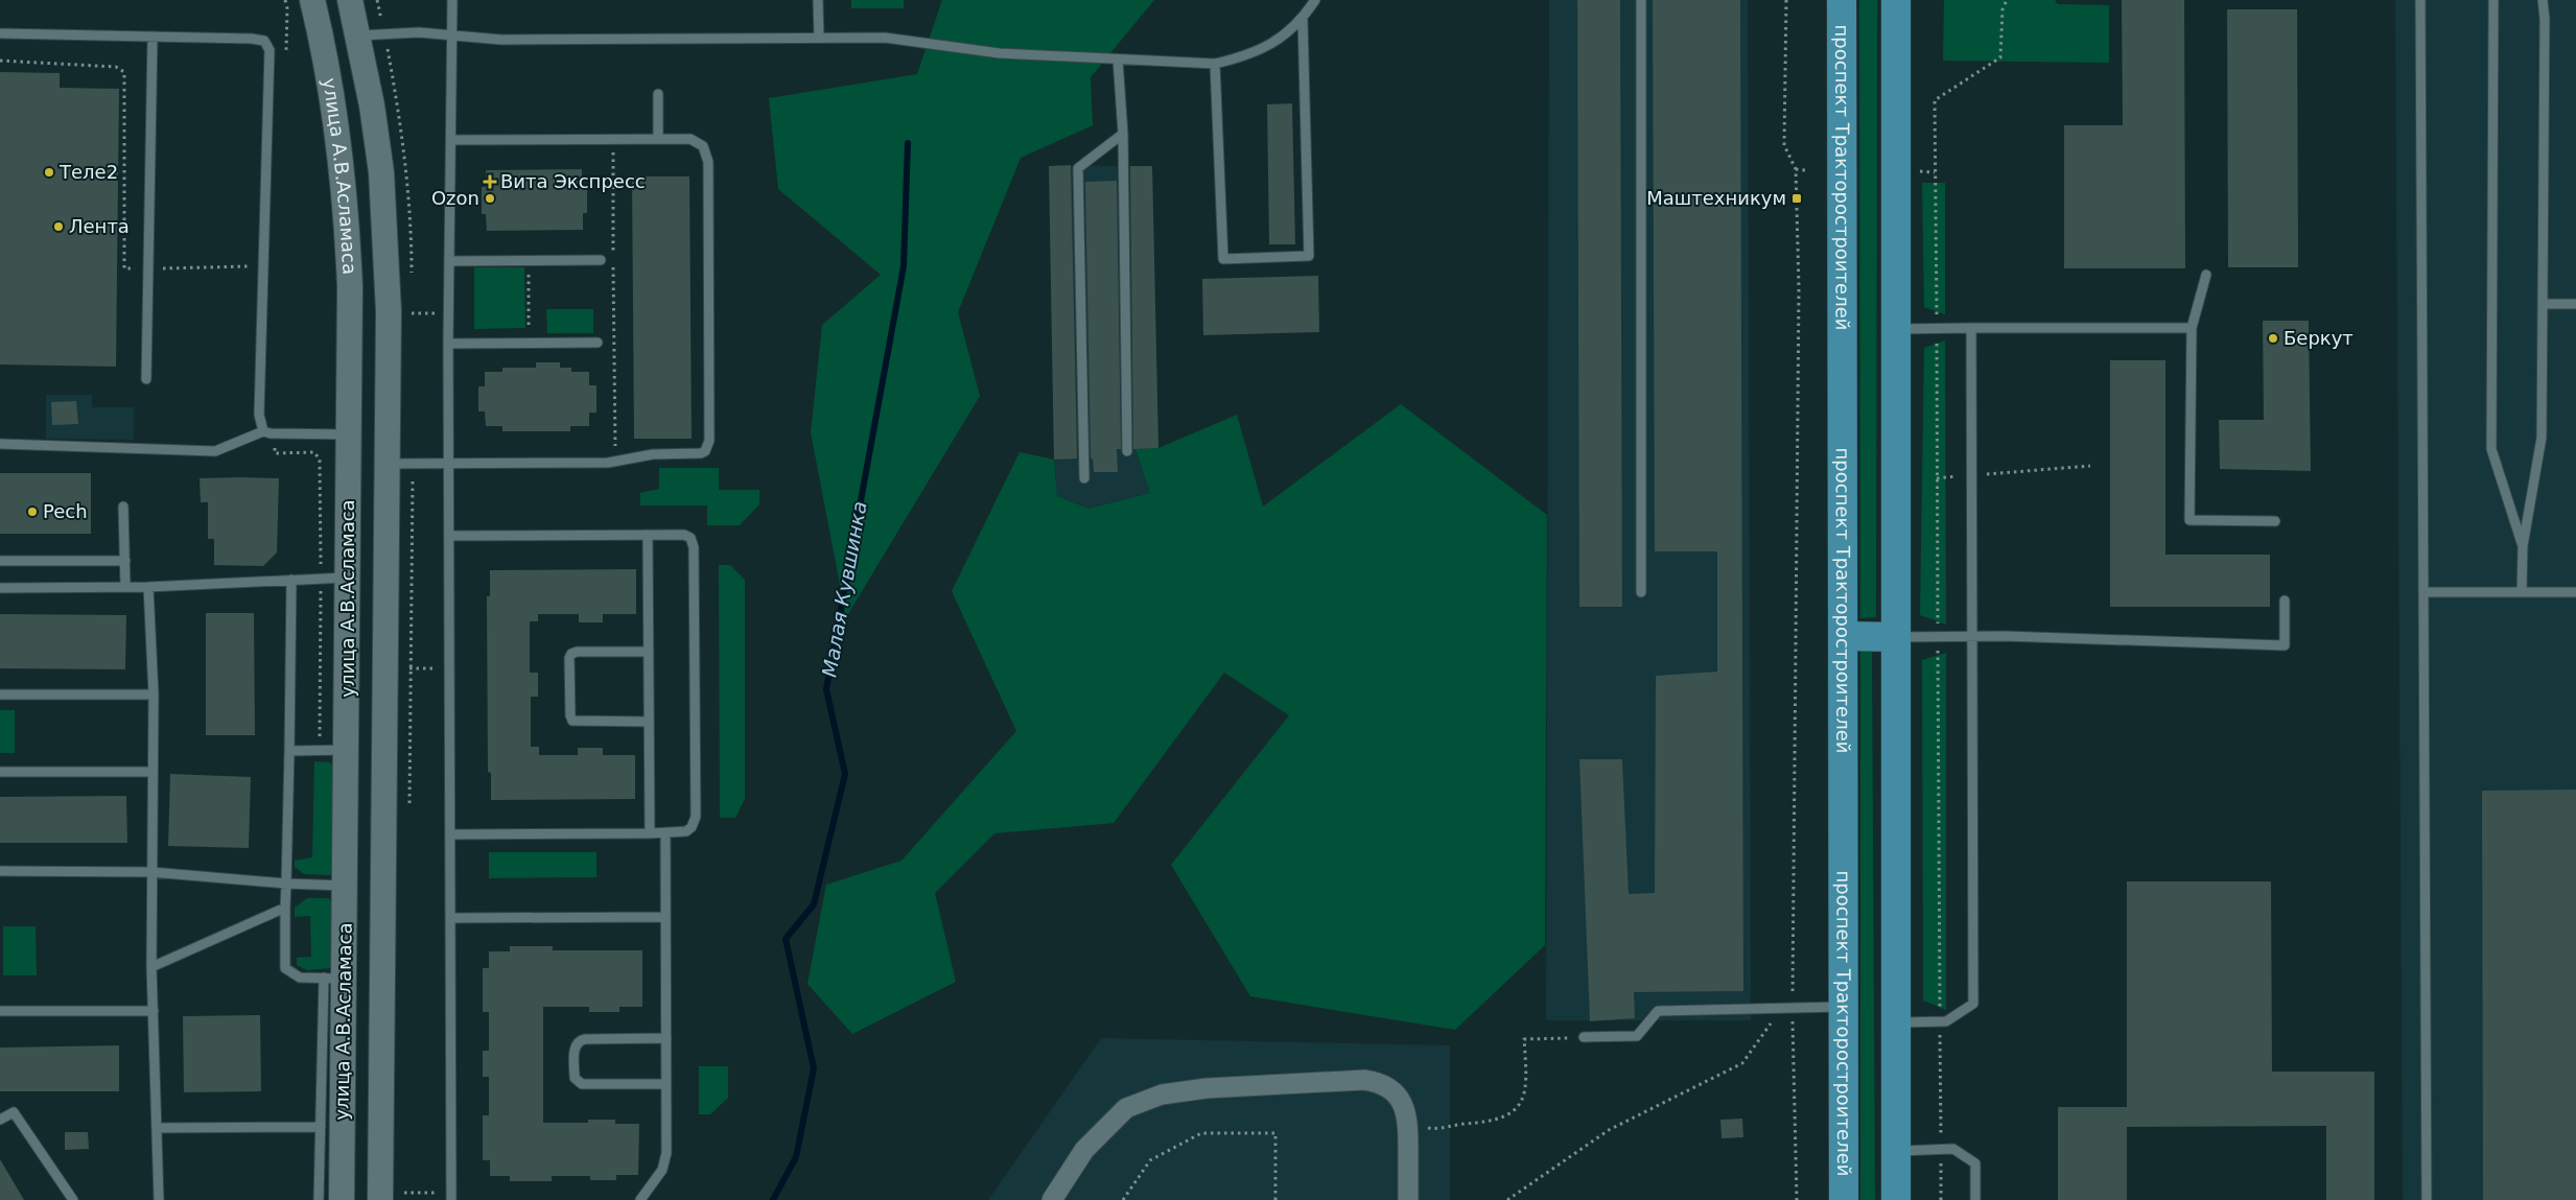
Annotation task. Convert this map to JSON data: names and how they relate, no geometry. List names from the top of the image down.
{
  "streets": {
    "main road": ["проспект Тракторостроителей"],
    "street": ["улица А.В.Асламаса"]
  },
  "water": ["Малая Кувшинка"],
  "places": {
    "other": [
      "Теле2",
      "Ozon",
      "Лента",
      "Беркут",
      "Pech"
    ],
    "health": ["Вита Экспресс"],
    "transit": ["Маштехникум"]
  }
}
